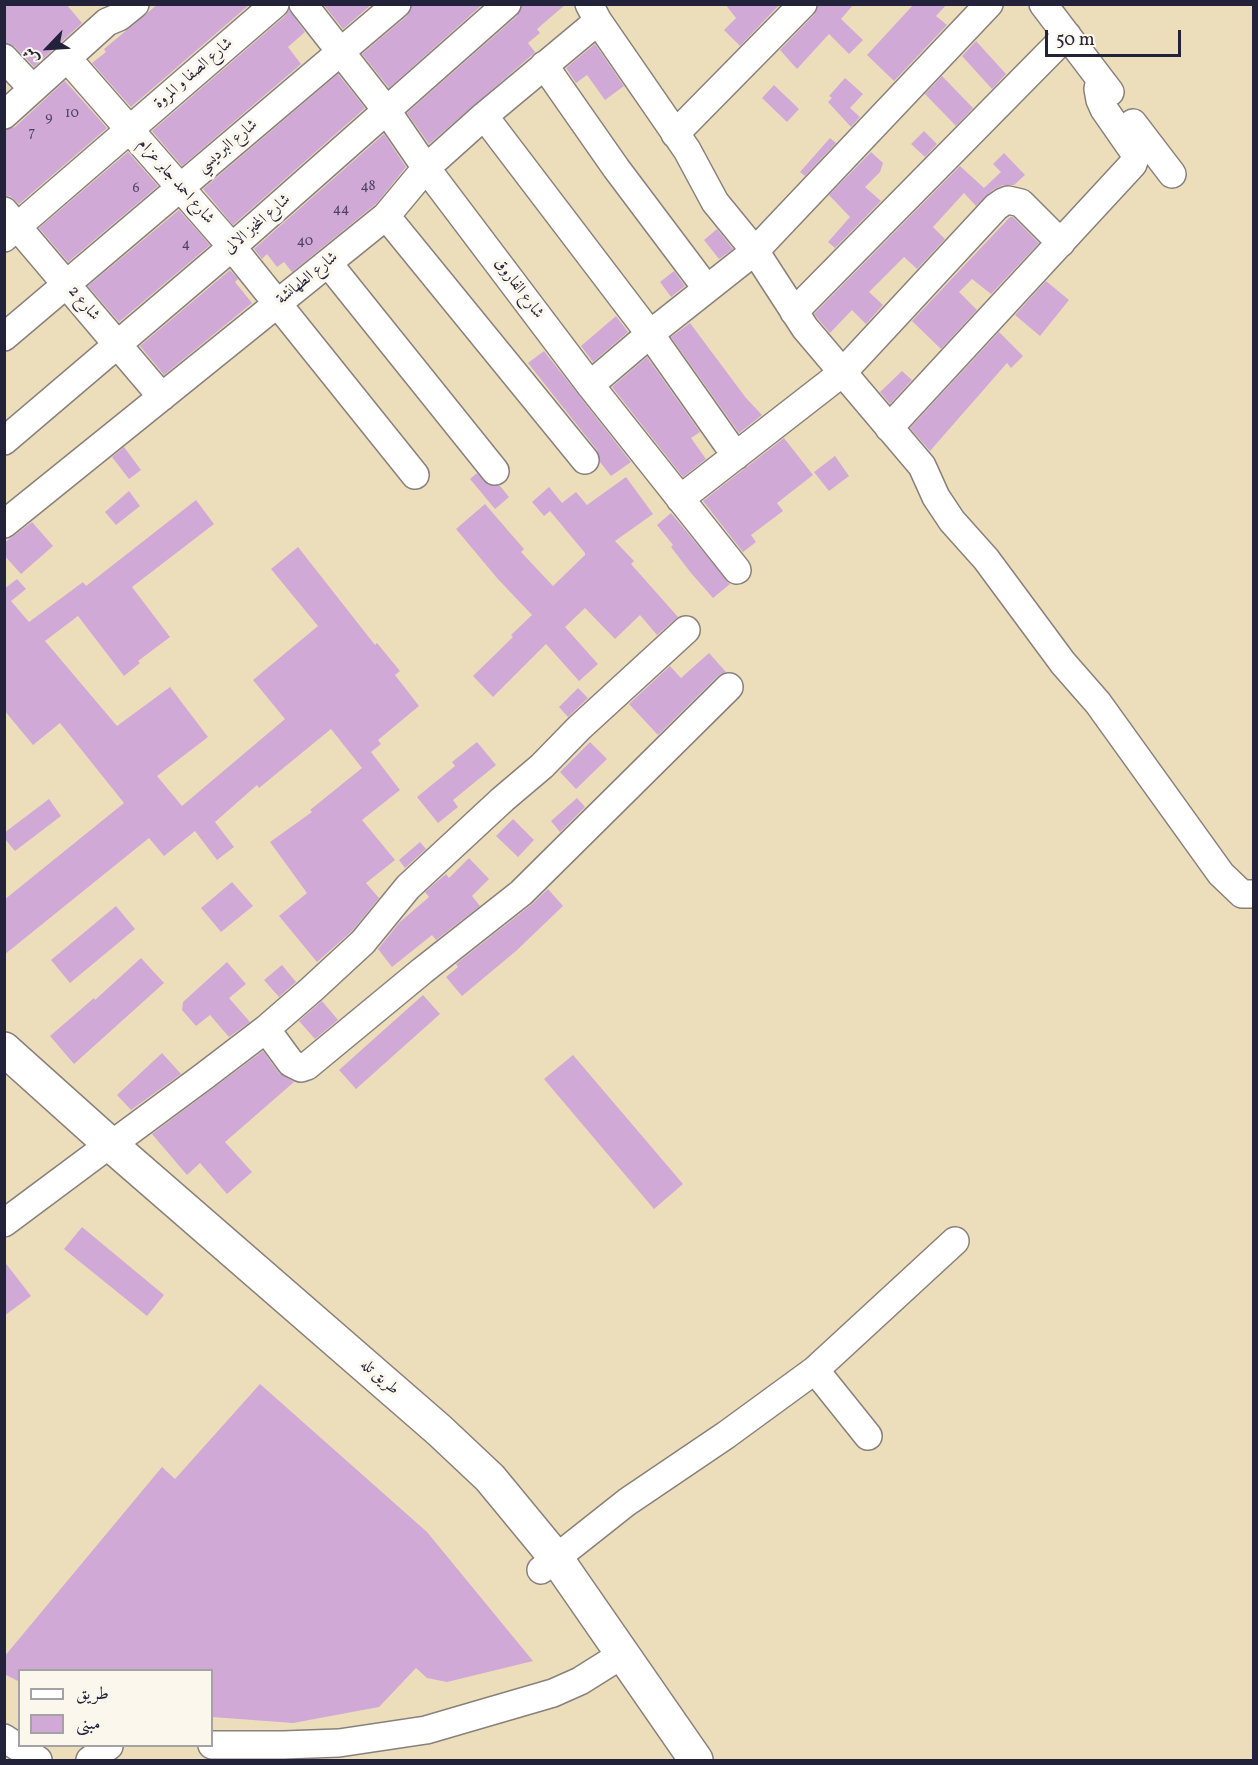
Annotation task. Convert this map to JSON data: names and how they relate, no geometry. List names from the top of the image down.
{
  "streets": {
    "main road": ["طريق تله"],
    "street": [
      "شارع الصفا و المروة",
      "شارع البرديسي",
      "شارع احمد جابر عزام",
      "شارع المخبز الالى",
      "شارع الطهانشة",
      "شارع الفاروق",
      "شارع 2"
    ]
  },
  "crossings": [
    ["شارع الصفا و المروة", "شارع احمد جابر عزام"],
    ["شارع الصفا و المروة", "شارع 2"],
    ["شارع البرديسي", "شارع احمد جابر عزام"],
    ["شارع البرديسي", "شارع الفاروق"],
    ["شارع البرديسي", "شارع 2"],
    ["شارع احمد جابر عزام", "شارع المخبز الالى"],
    ["شارع احمد جابر عزام", "شارع الطهانشة"],
    ["شارع المخبز الالى", "شارع الفاروق"],
    ["شارع المخبز الالى", "شارع 2"],
    ["شارع الطهانشة", "شارع الفاروق"],
    ["شارع الطهانشة", "شارع 2"]
  ],
  "house_numbers": [
    "10",
    "9",
    "7",
    "48",
    "6",
    "44",
    "40",
    "4"
  ],
  "legend": ["طريق", "مبنى"],
  "scale_bar": "50 m",
  "north": "bottom left"
}
